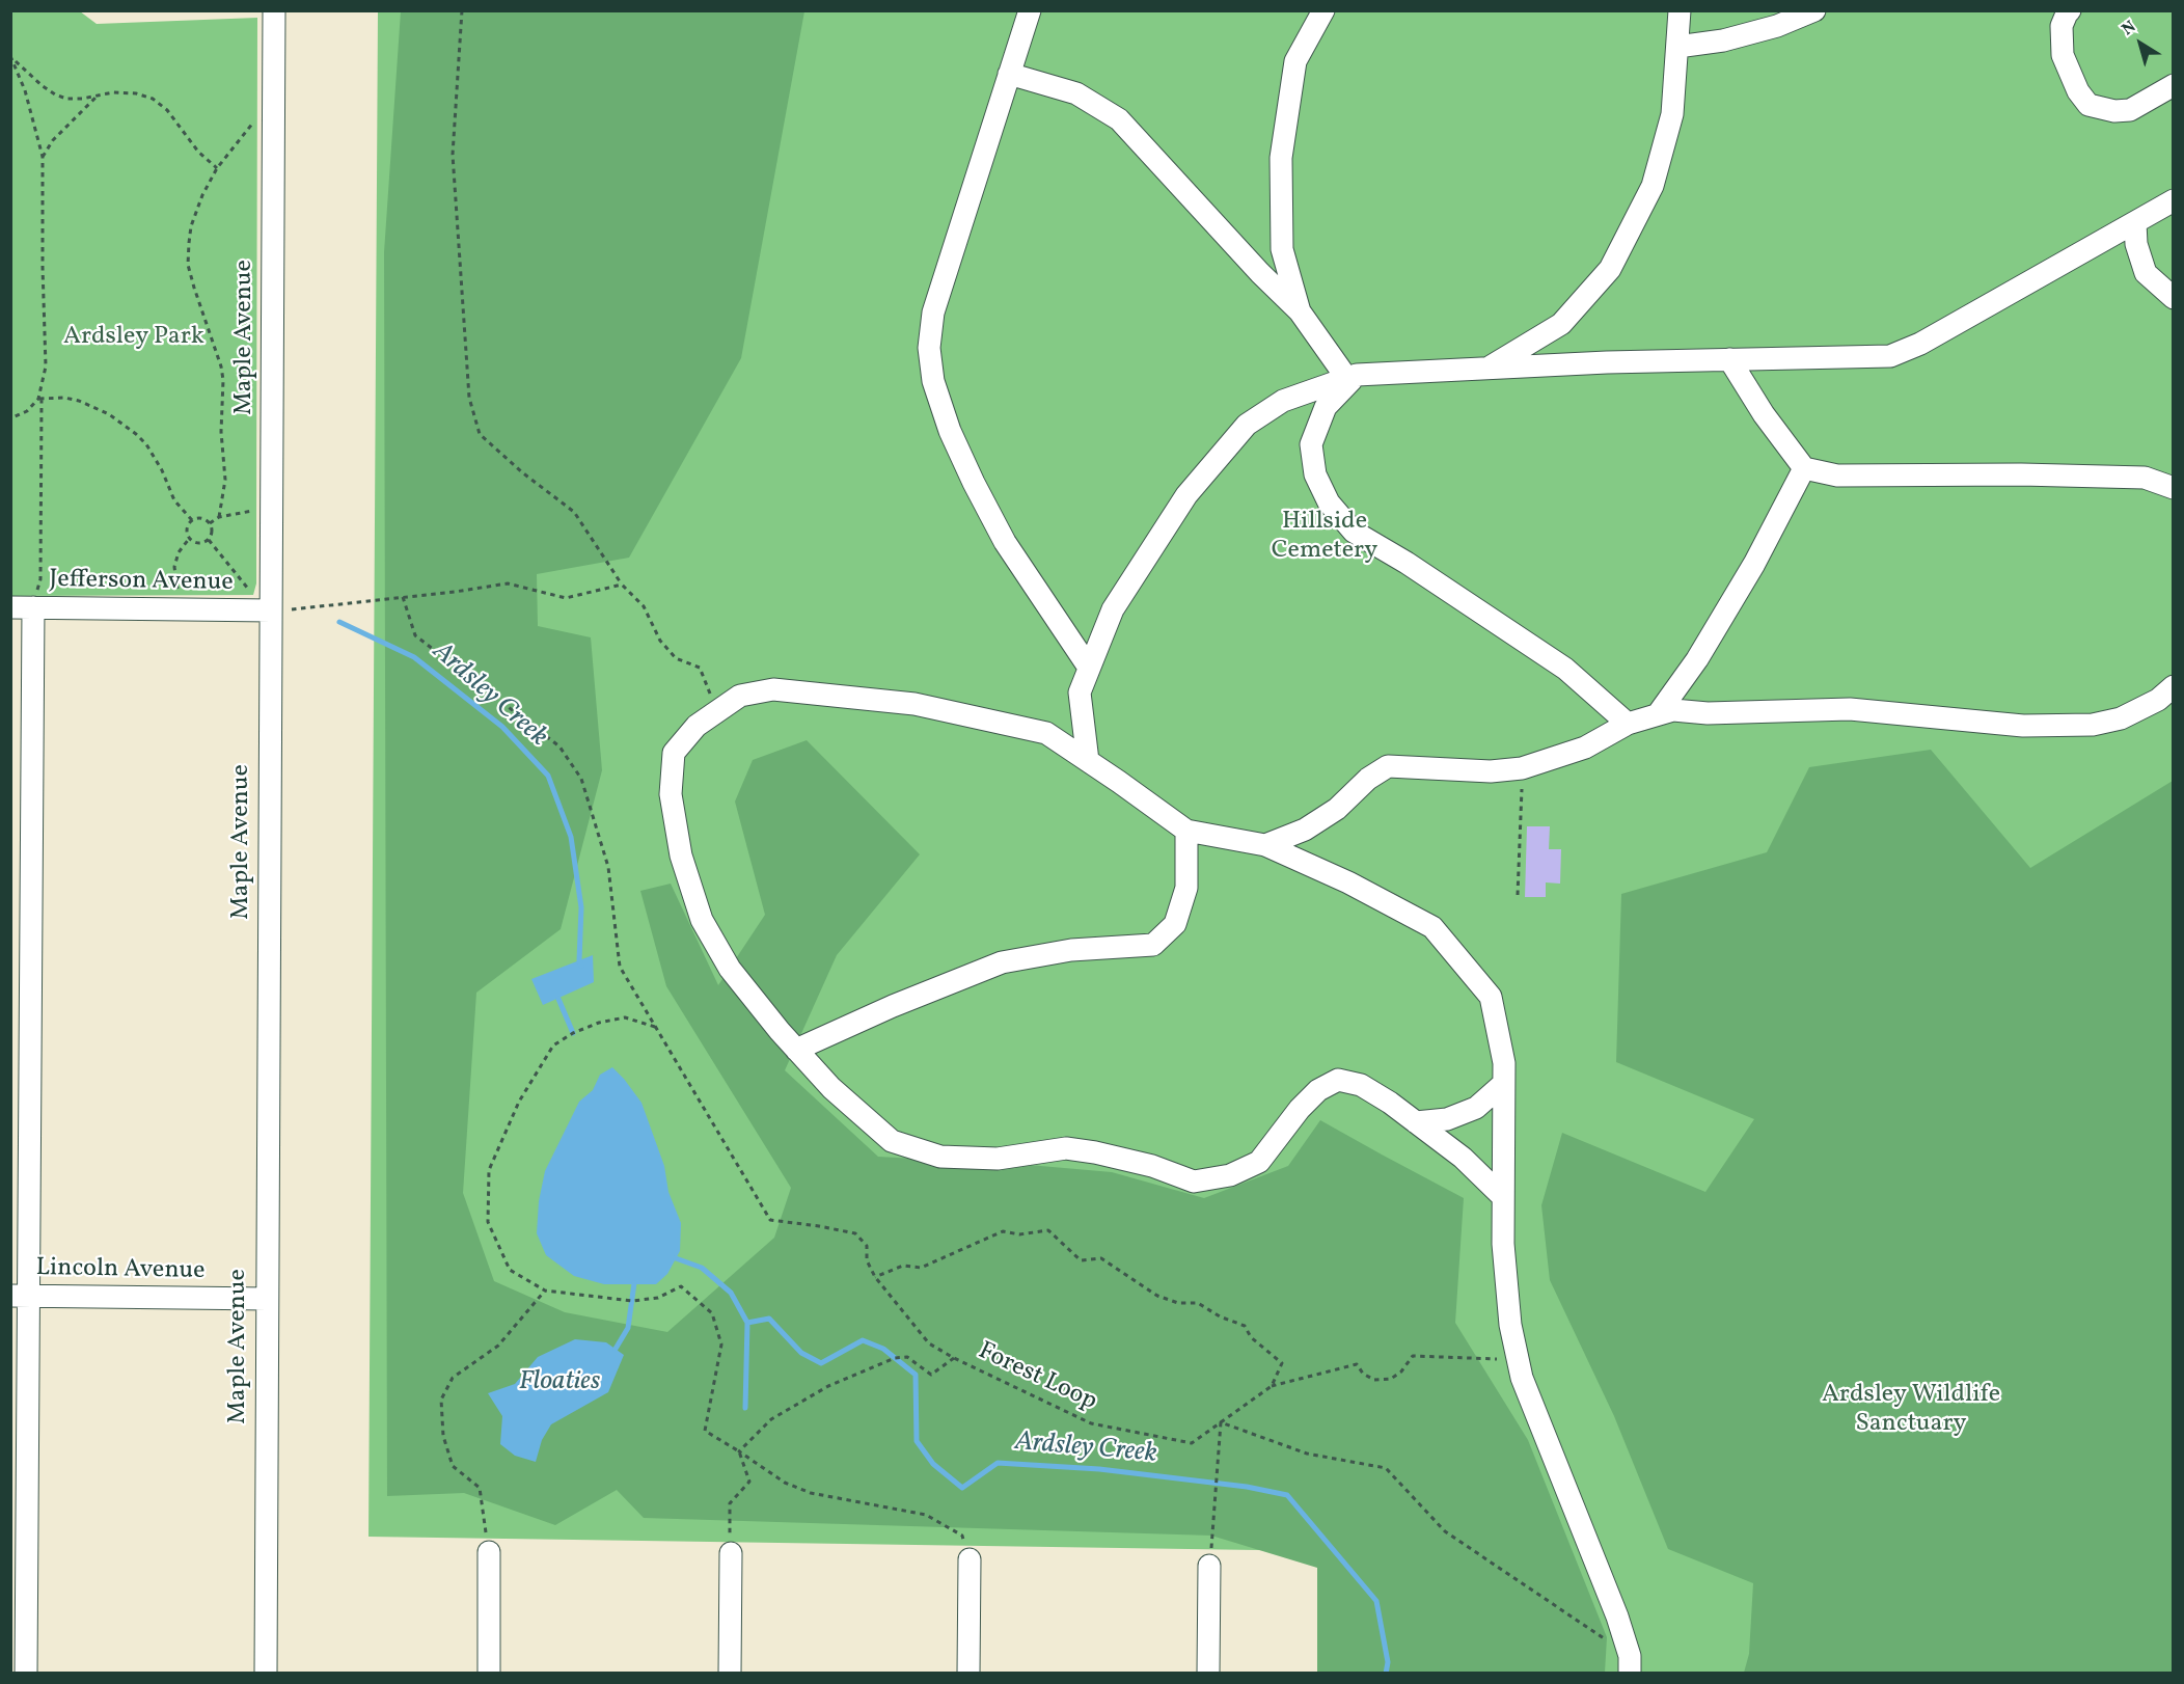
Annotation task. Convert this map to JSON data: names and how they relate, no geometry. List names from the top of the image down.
{
  "streets": {
    "street": ["Maple Avenue", "Jefferson Avenue", "Lincoln Avenue"],
    "path": ["Forest Loop"]
  },
  "crossings": [
    ["Maple Avenue", "Jefferson Avenue"],
    ["Maple Avenue", "Lincoln Avenue"]
  ],
  "water": ["Ardsley Creek", "Floaties"],
  "parks": ["Ardsley Park", "Hillside Cemetery", "Ardsley Wildlife Sanctuary"],
  "north": "top left"
}
